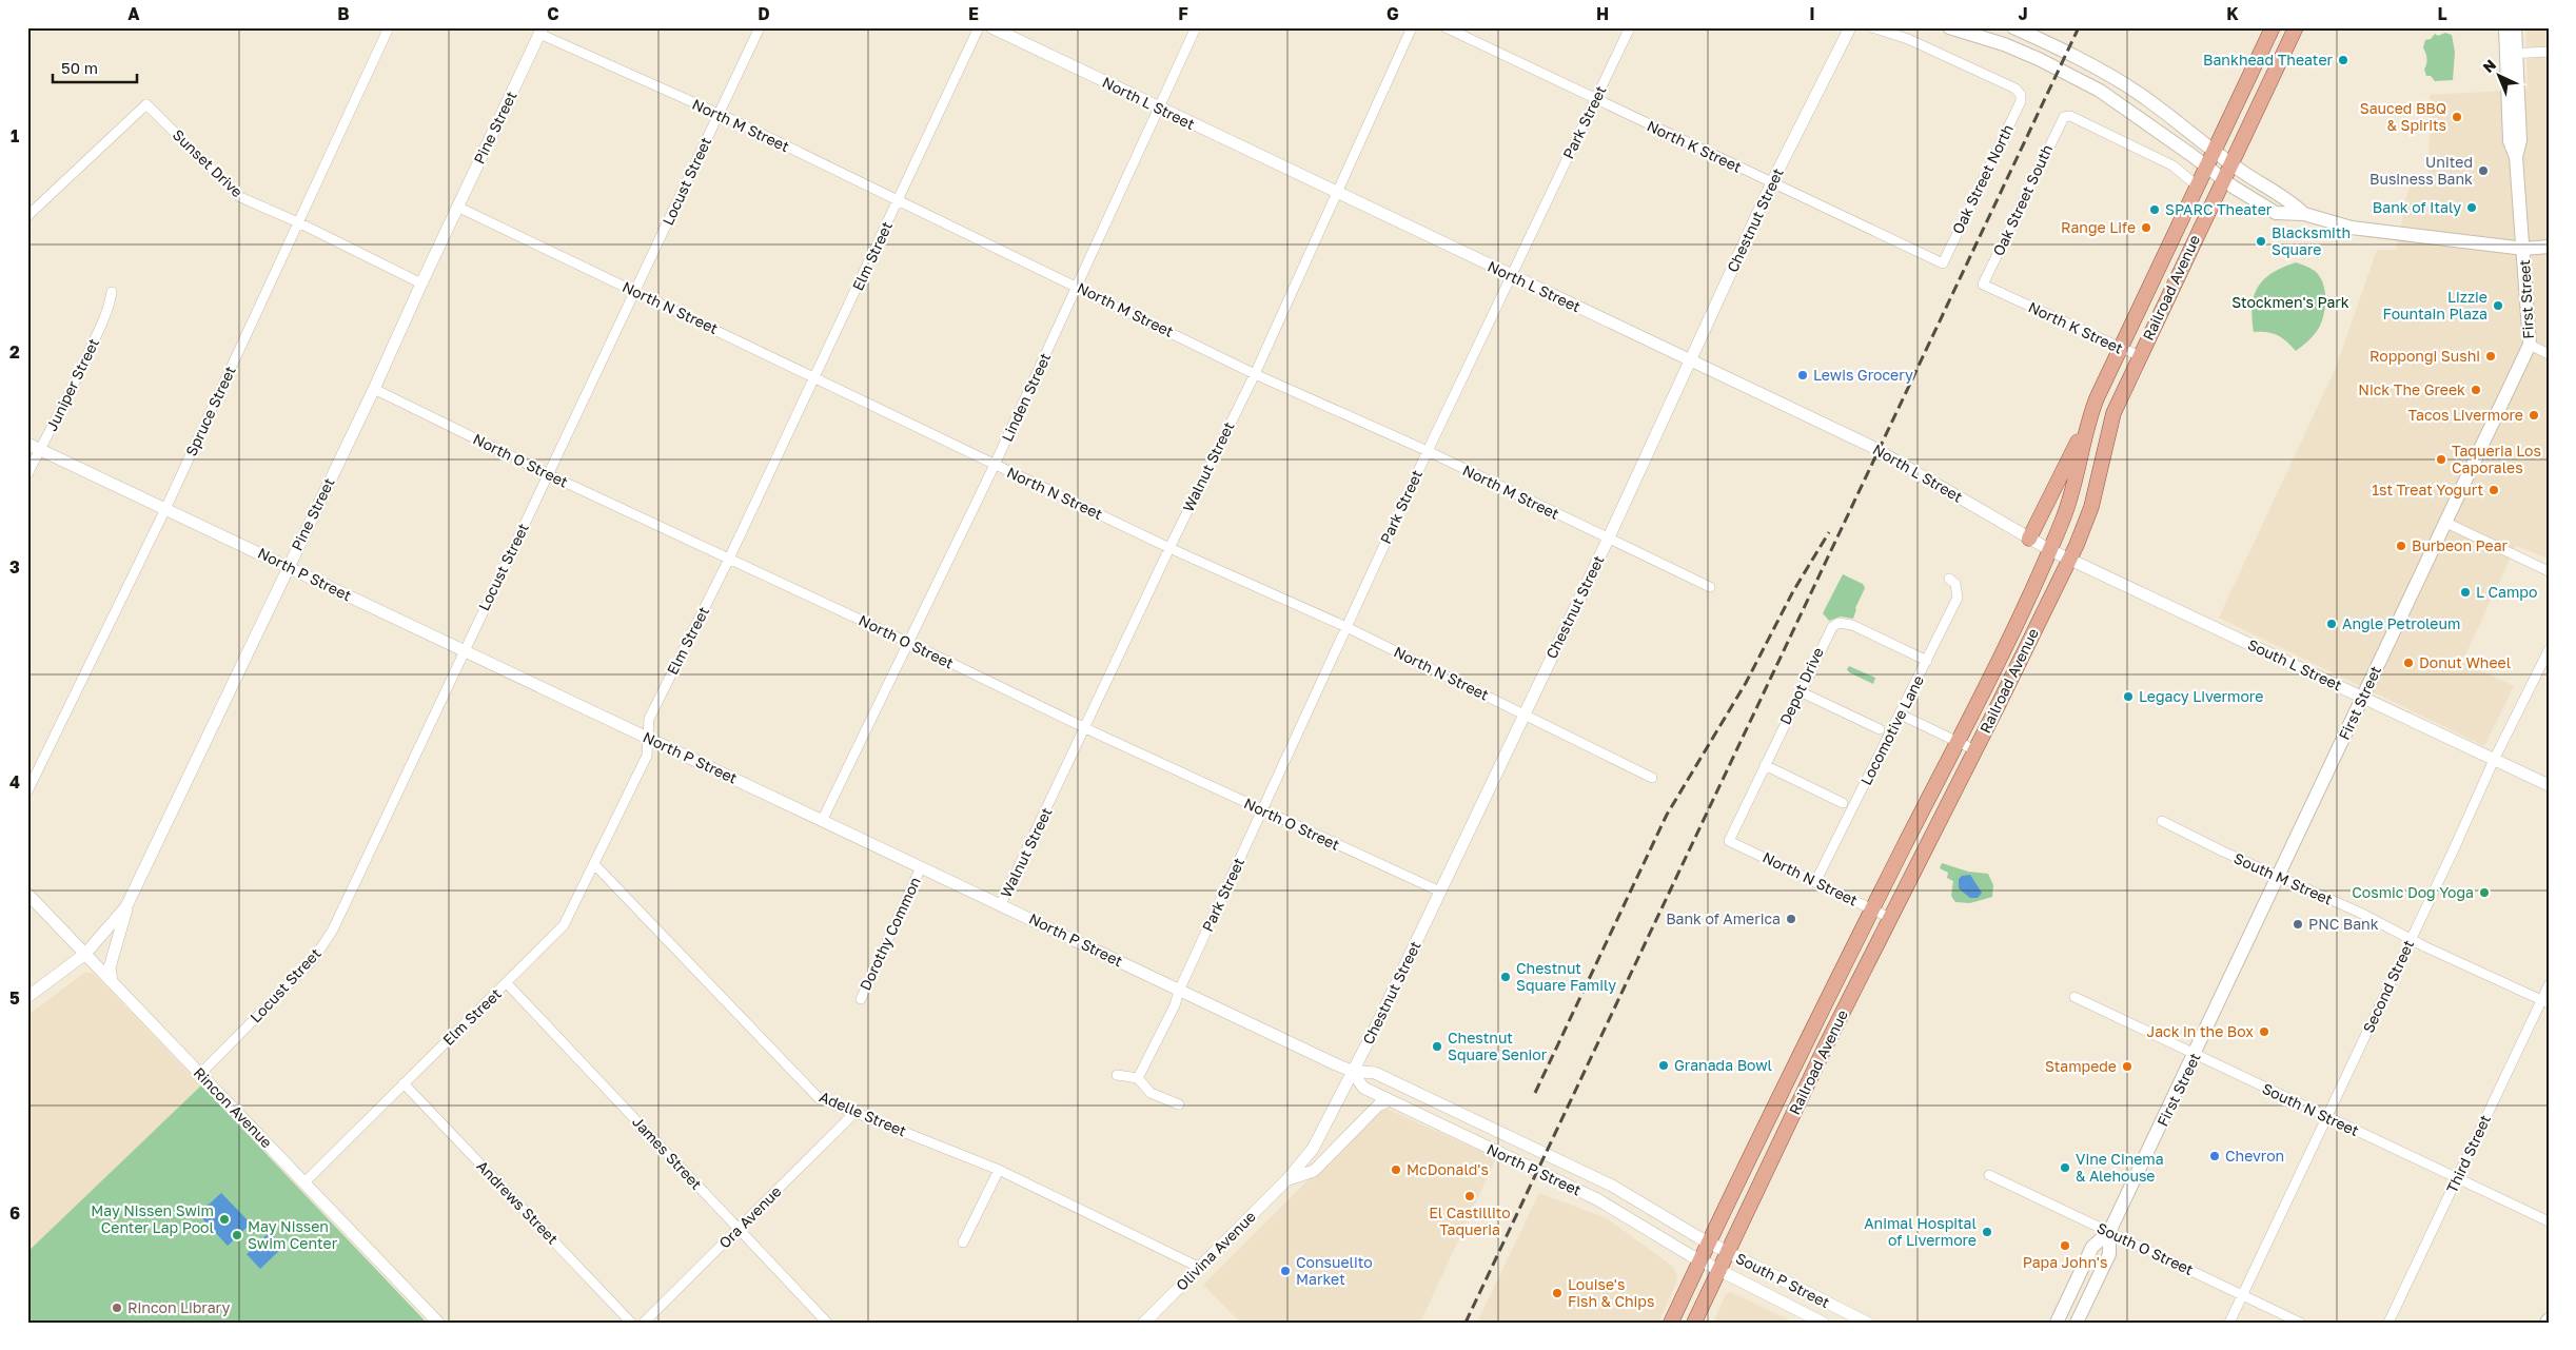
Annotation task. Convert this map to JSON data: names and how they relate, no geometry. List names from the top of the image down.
{
  "streets": {
    "main road": ["Railroad Avenue", "First Street"],
    "street": [
      "North L Street",
      "Park Street",
      "North M Street",
      "Pine Street",
      "North K Street",
      "Sunset Drive",
      "Oak Street North",
      "Locust Street",
      "Oak Street South",
      "Chestnut Street",
      "Elm Street",
      "North N Street",
      "Juniper Street",
      "Linden Street",
      "Spruce Street",
      "North O Street",
      "Walnut Street",
      "North P Street",
      "South L Street",
      "Depot Drive",
      "Locomotive Lane",
      "South M Street",
      "Dorothy Common",
      "Second Street",
      "Rincon Avenue",
      "South N Street",
      "Adelle Street",
      "James Street",
      "Third Street",
      "Andrews Street",
      "Ora Avenue",
      "South O Street",
      "Olivina Avenue",
      "South P Street"
    ]
  },
  "crossings": [
    ["North L Street", "Park Street"],
    ["North L Street", "Chestnut Street"],
    ["North L Street", "Railroad Avenue"],
    ["North L Street", "Linden Street"],
    ["North L Street", "Walnut Street"],
    ["North L Street", "South L Street"],
    ["Park Street", "North M Street"],
    ["Park Street", "North K Street"],
    ["Park Street", "North N Street"],
    ["Park Street", "North O Street"],
    ["Park Street", "North P Street"],
    ["North M Street", "Pine Street"],
    ["North M Street", "Locust Street"],
    ["North M Street", "Chestnut Street"],
    ["North M Street", "Elm Street"],
    ["North M Street", "Linden Street"],
    ["North M Street", "Walnut Street"],
    ["Pine Street", "Sunset Drive"],
    ["Pine Street", "North N Street"],
    ["Pine Street", "North O Street"],
    ["Pine Street", "North P Street"],
    ["Pine Street", "Rincon Avenue"],
    ["North K Street", "Oak Street North"],
    ["North K Street", "Oak Street South"],
    ["North K Street", "Chestnut Street"],
    ["North K Street", "Railroad Avenue"],
    ["Sunset Drive", "Spruce Street"],
    ["Locust Street", "North N Street"],
    ["Locust Street", "North O Street"],
    ["Locust Street", "North P Street"],
    ["Locust Street", "Rincon Avenue"],
    ["Oak Street South", "Railroad Avenue"],
    ["Chestnut Street", "North N Street"],
    ["Chestnut Street", "North O Street"],
    ["Chestnut Street", "North P Street"],
    ["Chestnut Street", "Olivina Avenue"],
    ["Elm Street", "North N Street"],
    ["Elm Street", "North O Street"],
    ["Elm Street", "North P Street"],
    ["Elm Street", "Rincon Avenue"],
    ["Elm Street", "Adelle Street"],
    ["Elm Street", "James Street"],
    ["Elm Street", "Andrews Street"],
    ["Railroad Avenue", "North N Street"],
    ["Railroad Avenue", "North P Street"],
    ["Railroad Avenue", "South L Street"],
    ["Railroad Avenue", "South P Street"],
    ["First Street", "South L Street"],
    ["First Street", "South M Street"],
    ["First Street", "South N Street"],
    ["First Street", "South O Street"],
    ["North N Street", "Linden Street"],
    ["North N Street", "Walnut Street"],
    ["North N Street", "Depot Drive"],
    ["North N Street", "Locomotive Lane"],
    ["Juniper Street", "North P Street"],
    ["Linden Street", "North O Street"],
    ["Linden Street", "North P Street"],
    ["Spruce Street", "North P Street"],
    ["North O Street", "Walnut Street"],
    ["Walnut Street", "North P Street"],
    ["North P Street", "Dorothy Common"],
    ["North P Street", "South P Street"],
    ["South L Street", "Second Street"],
    ["Depot Drive", "Locomotive Lane"],
    ["South M Street", "Second Street"],
    ["South M Street", "Third Street"],
    ["Second Street", "South N Street"],
    ["Second Street", "South O Street"],
    ["South N Street", "Third Street"],
    ["Adelle Street", "Ora Avenue"],
    ["Adelle Street", "Olivina Avenue"],
    ["James Street", "Ora Avenue"]
  ],
  "parks": ["Stockmen's Park"],
  "places": [
    "Bankhead Theater",
    "Sauced BBQ & Spirits",
    "United Business Bank",
    "Bank of Italy",
    "SPARC Theater",
    "Range Life",
    "Blacksmith Square",
    "Lizzie Fountain Plaza",
    "Roppongi Sushi",
    "Lewis Grocery",
    "Nick The Greek",
    "Tacos Livermore",
    "Taqueria Los Caporales",
    "1st Treat Yogurt",
    "Burbeon Pear",
    "L Campo",
    "Angle Petroleum",
    "Donut Wheel",
    "Legacy Livermore",
    "Cosmic Dog Yoga",
    "Bank of America",
    "PNC Bank",
    "Chestnut Square Family",
    "Jack in the Box",
    "Chestnut Square Senior",
    "Granada Bowl",
    "Stampede",
    "Chevron",
    "Vine Cinema & Alehouse",
    "McDonald's",
    "El Castillito Taqueria",
    "May Nissen Swim Center Lap Pool",
    "Animal Hospital of Livermore",
    "May Nissen Swim Center",
    "Papa John's",
    "Consuelito Market",
    "Louise's Fish & Chips",
    "Rincon Library"
  ],
  "scale_bar": "50 m",
  "north": "top left",
  "grid": {
    "columns": [
      "A",
      "B",
      "C",
      "D",
      "E",
      "F",
      "G",
      "H",
      "I",
      "J",
      "K",
      "L"
    ],
    "rows": [
      "1",
      "2",
      "3",
      "4",
      "5",
      "6"
    ]
  }
}
